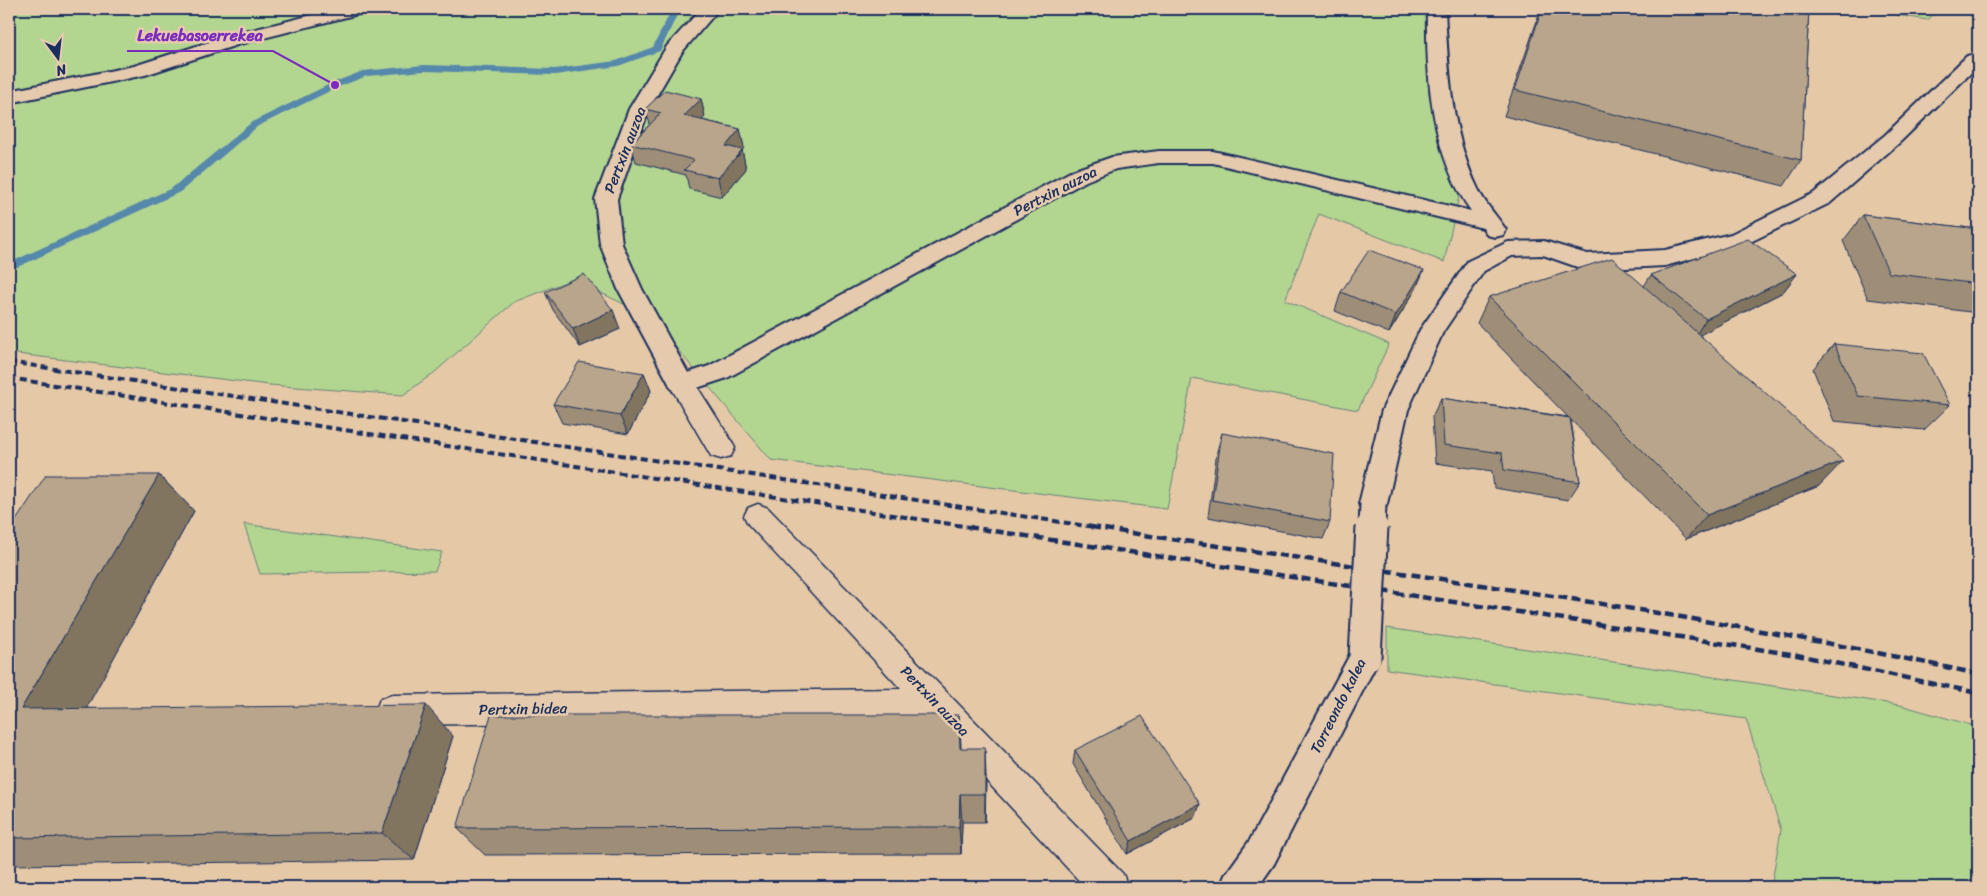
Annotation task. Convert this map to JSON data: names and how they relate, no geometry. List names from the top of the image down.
{
  "streets": {
    "street": ["Pertxin auzoa", "Pertxin bidea"],
    "lane": ["Torreondo kalea"]
  },
  "crossings": [
    ["Pertxin auzoa", "Pertxin bidea"]
  ],
  "places": ["Lekuebasoerrekea"],
  "north": "bottom"
}
